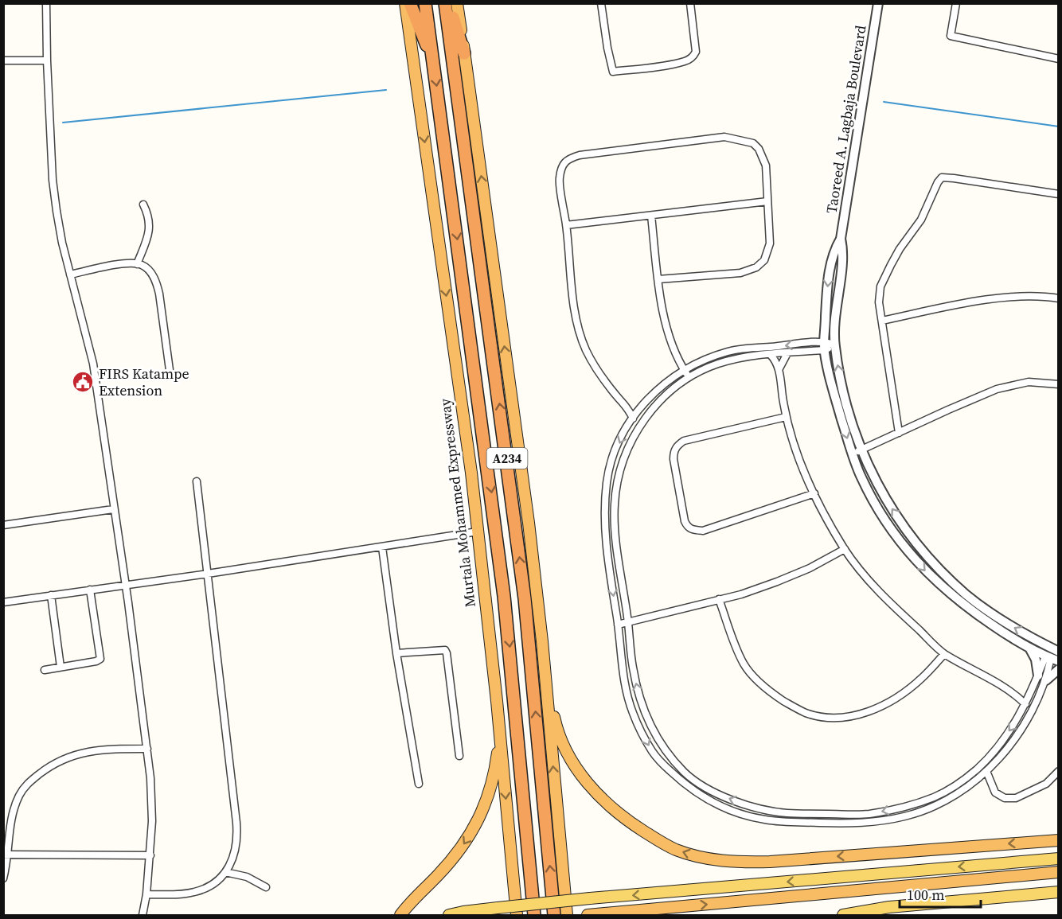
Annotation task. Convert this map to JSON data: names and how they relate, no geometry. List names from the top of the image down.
{
  "streets": {
    "highway": ["A234", "Murtala Mohammed Expressway"],
    "street": ["Taoreed A. Lagbaja Boulevard"]
  },
  "places": {
    "public building": ["FIRS Katampe Extension"]
  },
  "scale_bar": "100 m"
}
